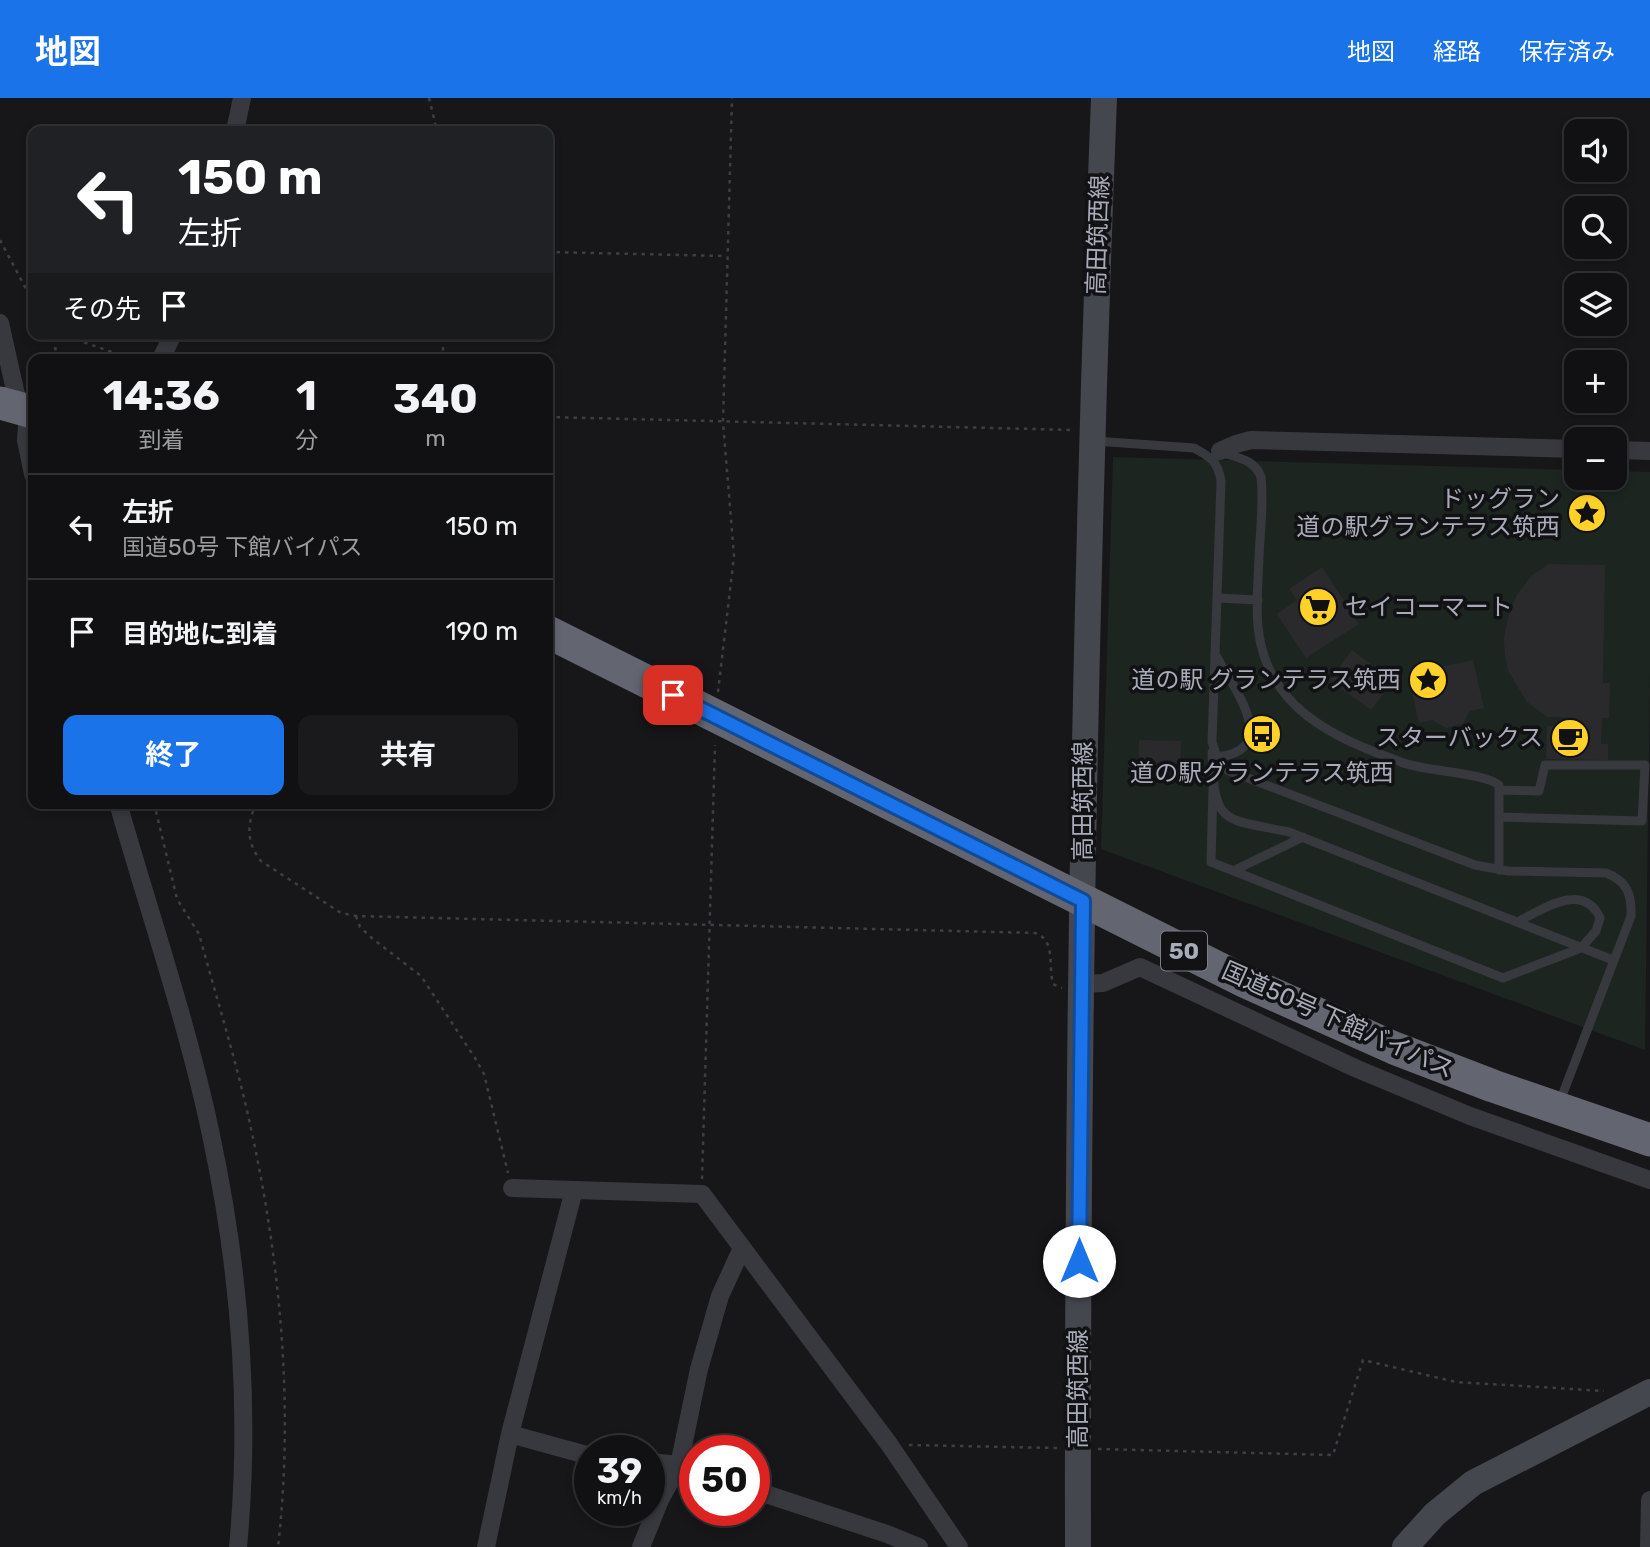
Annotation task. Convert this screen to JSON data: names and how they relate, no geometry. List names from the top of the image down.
{
  "streets": {
    "highway": ["50", "国道50号 下館バイパス"],
    "main road": ["高田筑西線"]
  },
  "crossings": [
    ["高田筑西線", "国道50号 下館バイパス"]
  ],
  "places": {
    "place": ["ドッグラン 道の駅グランテラス筑西", "道の駅 グランテラス筑西"],
    "supermarket": ["セイコーマート"],
    "bus stop": ["道の駅グランテラス筑西"],
    "cafe": ["スターバックス"]
  },
  "page": {
    "header": "地図",
    "nav": ["地図", "経路", "保存済み"],
    "map_buttons": ["+", "−"],
    "turn": ["150 m", "左折"],
    "then": "その先",
    "eta": [
      "14:36",
      "到着",
      "1",
      "分",
      "340",
      "m"
    ],
    "list": [
      {
        "name": "左折",
        "note": "国道50号 下館バイパス",
        "value": "150 m"
      },
      {
        "name": "目的地に到着",
        "value": "190 m"
      }
    ],
    "buttons": ["終了", "共有"],
    "speed": "39 km/h",
    "limit": "50"
  }
}
